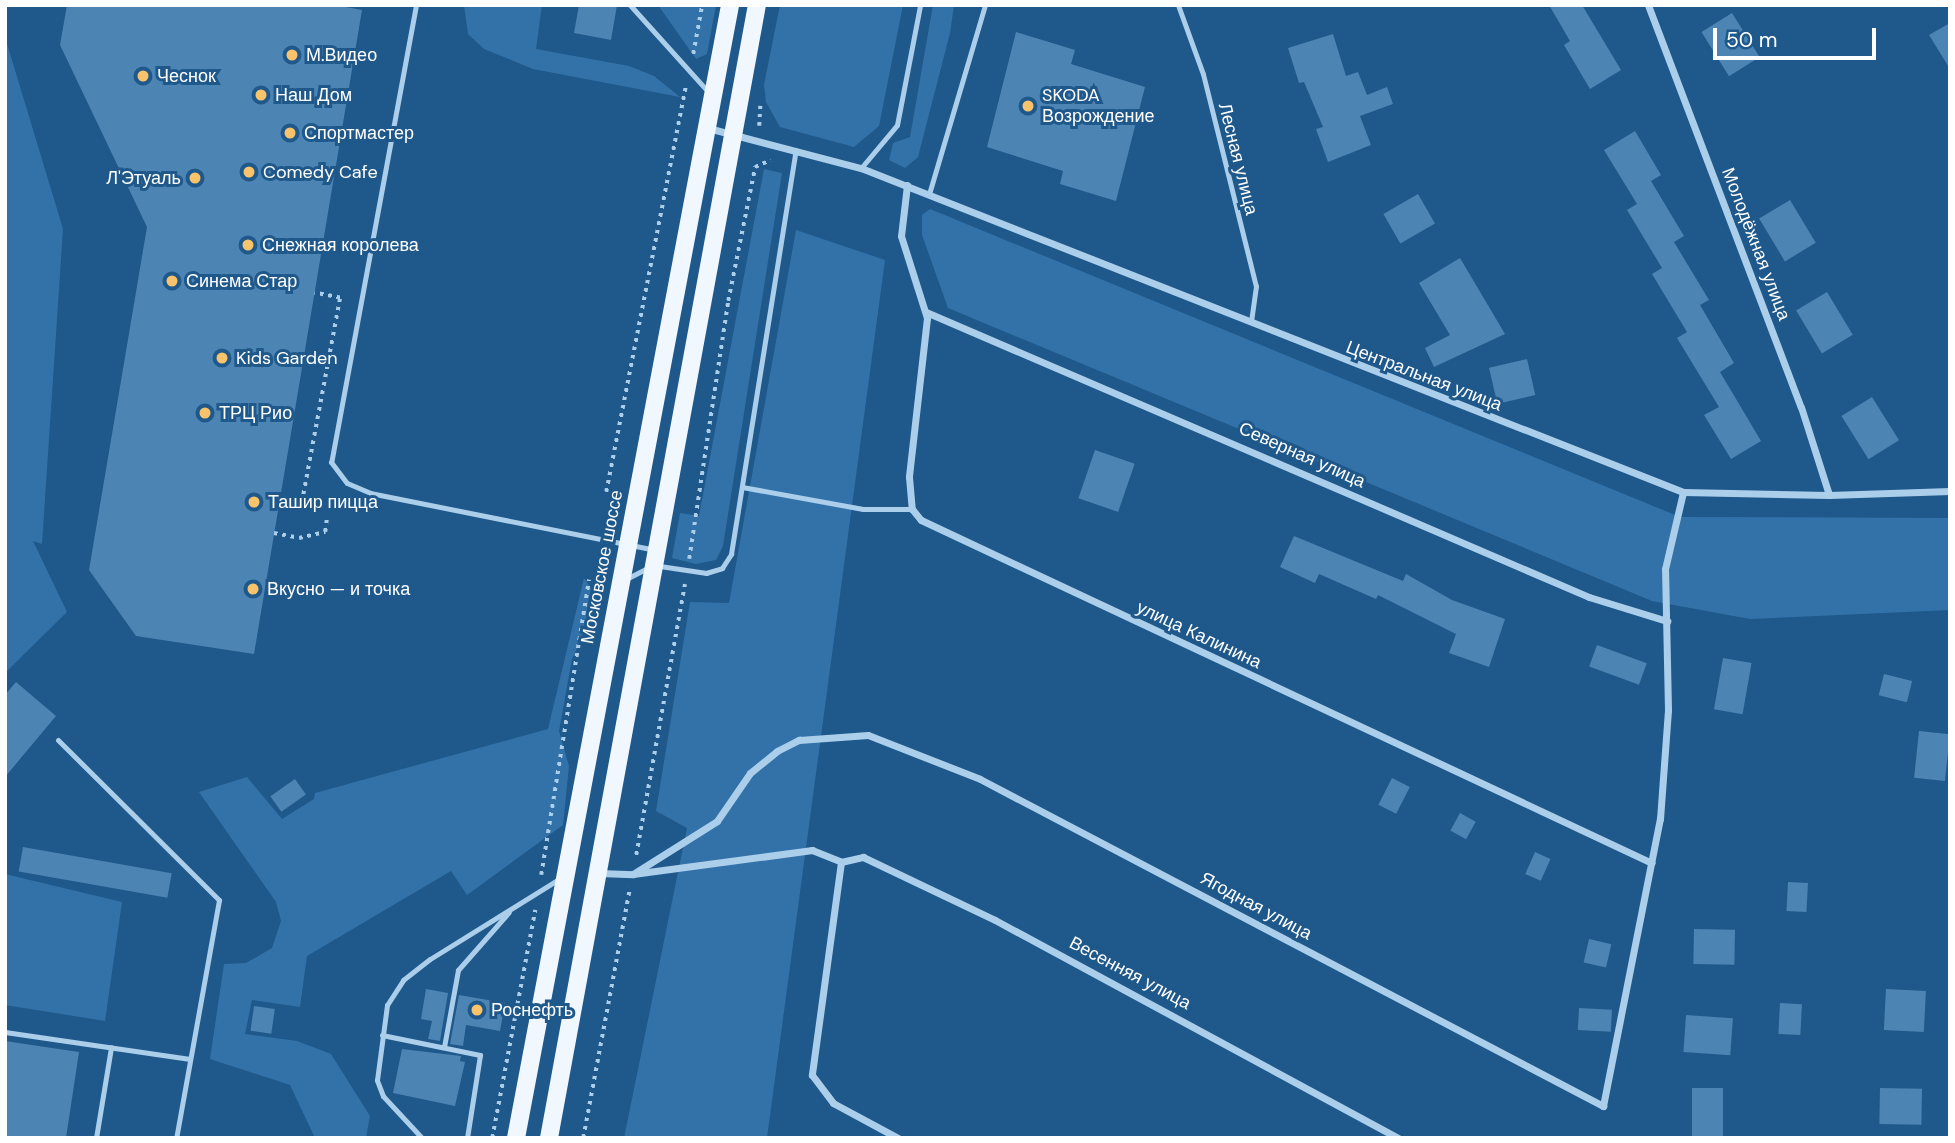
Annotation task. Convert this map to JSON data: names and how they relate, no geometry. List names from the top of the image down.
{
  "streets": {
    "main road": ["Московское шоссе"],
    "street": [
      "Молодёжная улица",
      "Центральная улица",
      "Северная улица",
      "улица Калинина",
      "Ягодная улица",
      "Весенняя улица"
    ],
    "lane": ["Лесная улица"]
  },
  "crossings": [
    ["Лесная улица", "Центральная улица"],
    ["Молодёжная улица", "Центральная улица"],
    ["Центральная улица", "Московское шоссе"],
    ["улица Калинина", "Ягодная улица"],
    ["Ягодная улица", "Весенняя улица"]
  ],
  "places": [
    "М.Видео",
    "Чеснок",
    "Наш Дом",
    "SKODA Возрождение",
    "Спортмастер",
    "Comedy Cafe",
    "Л'Этуаль",
    "Снежная королева",
    "Синема Стар",
    "Kids Garden",
    "ТРЦ Рио",
    "Ташир пицца",
    "Вкусно — и точка",
    "Роснефть"
  ],
  "scale_bar": "50 m"
}
